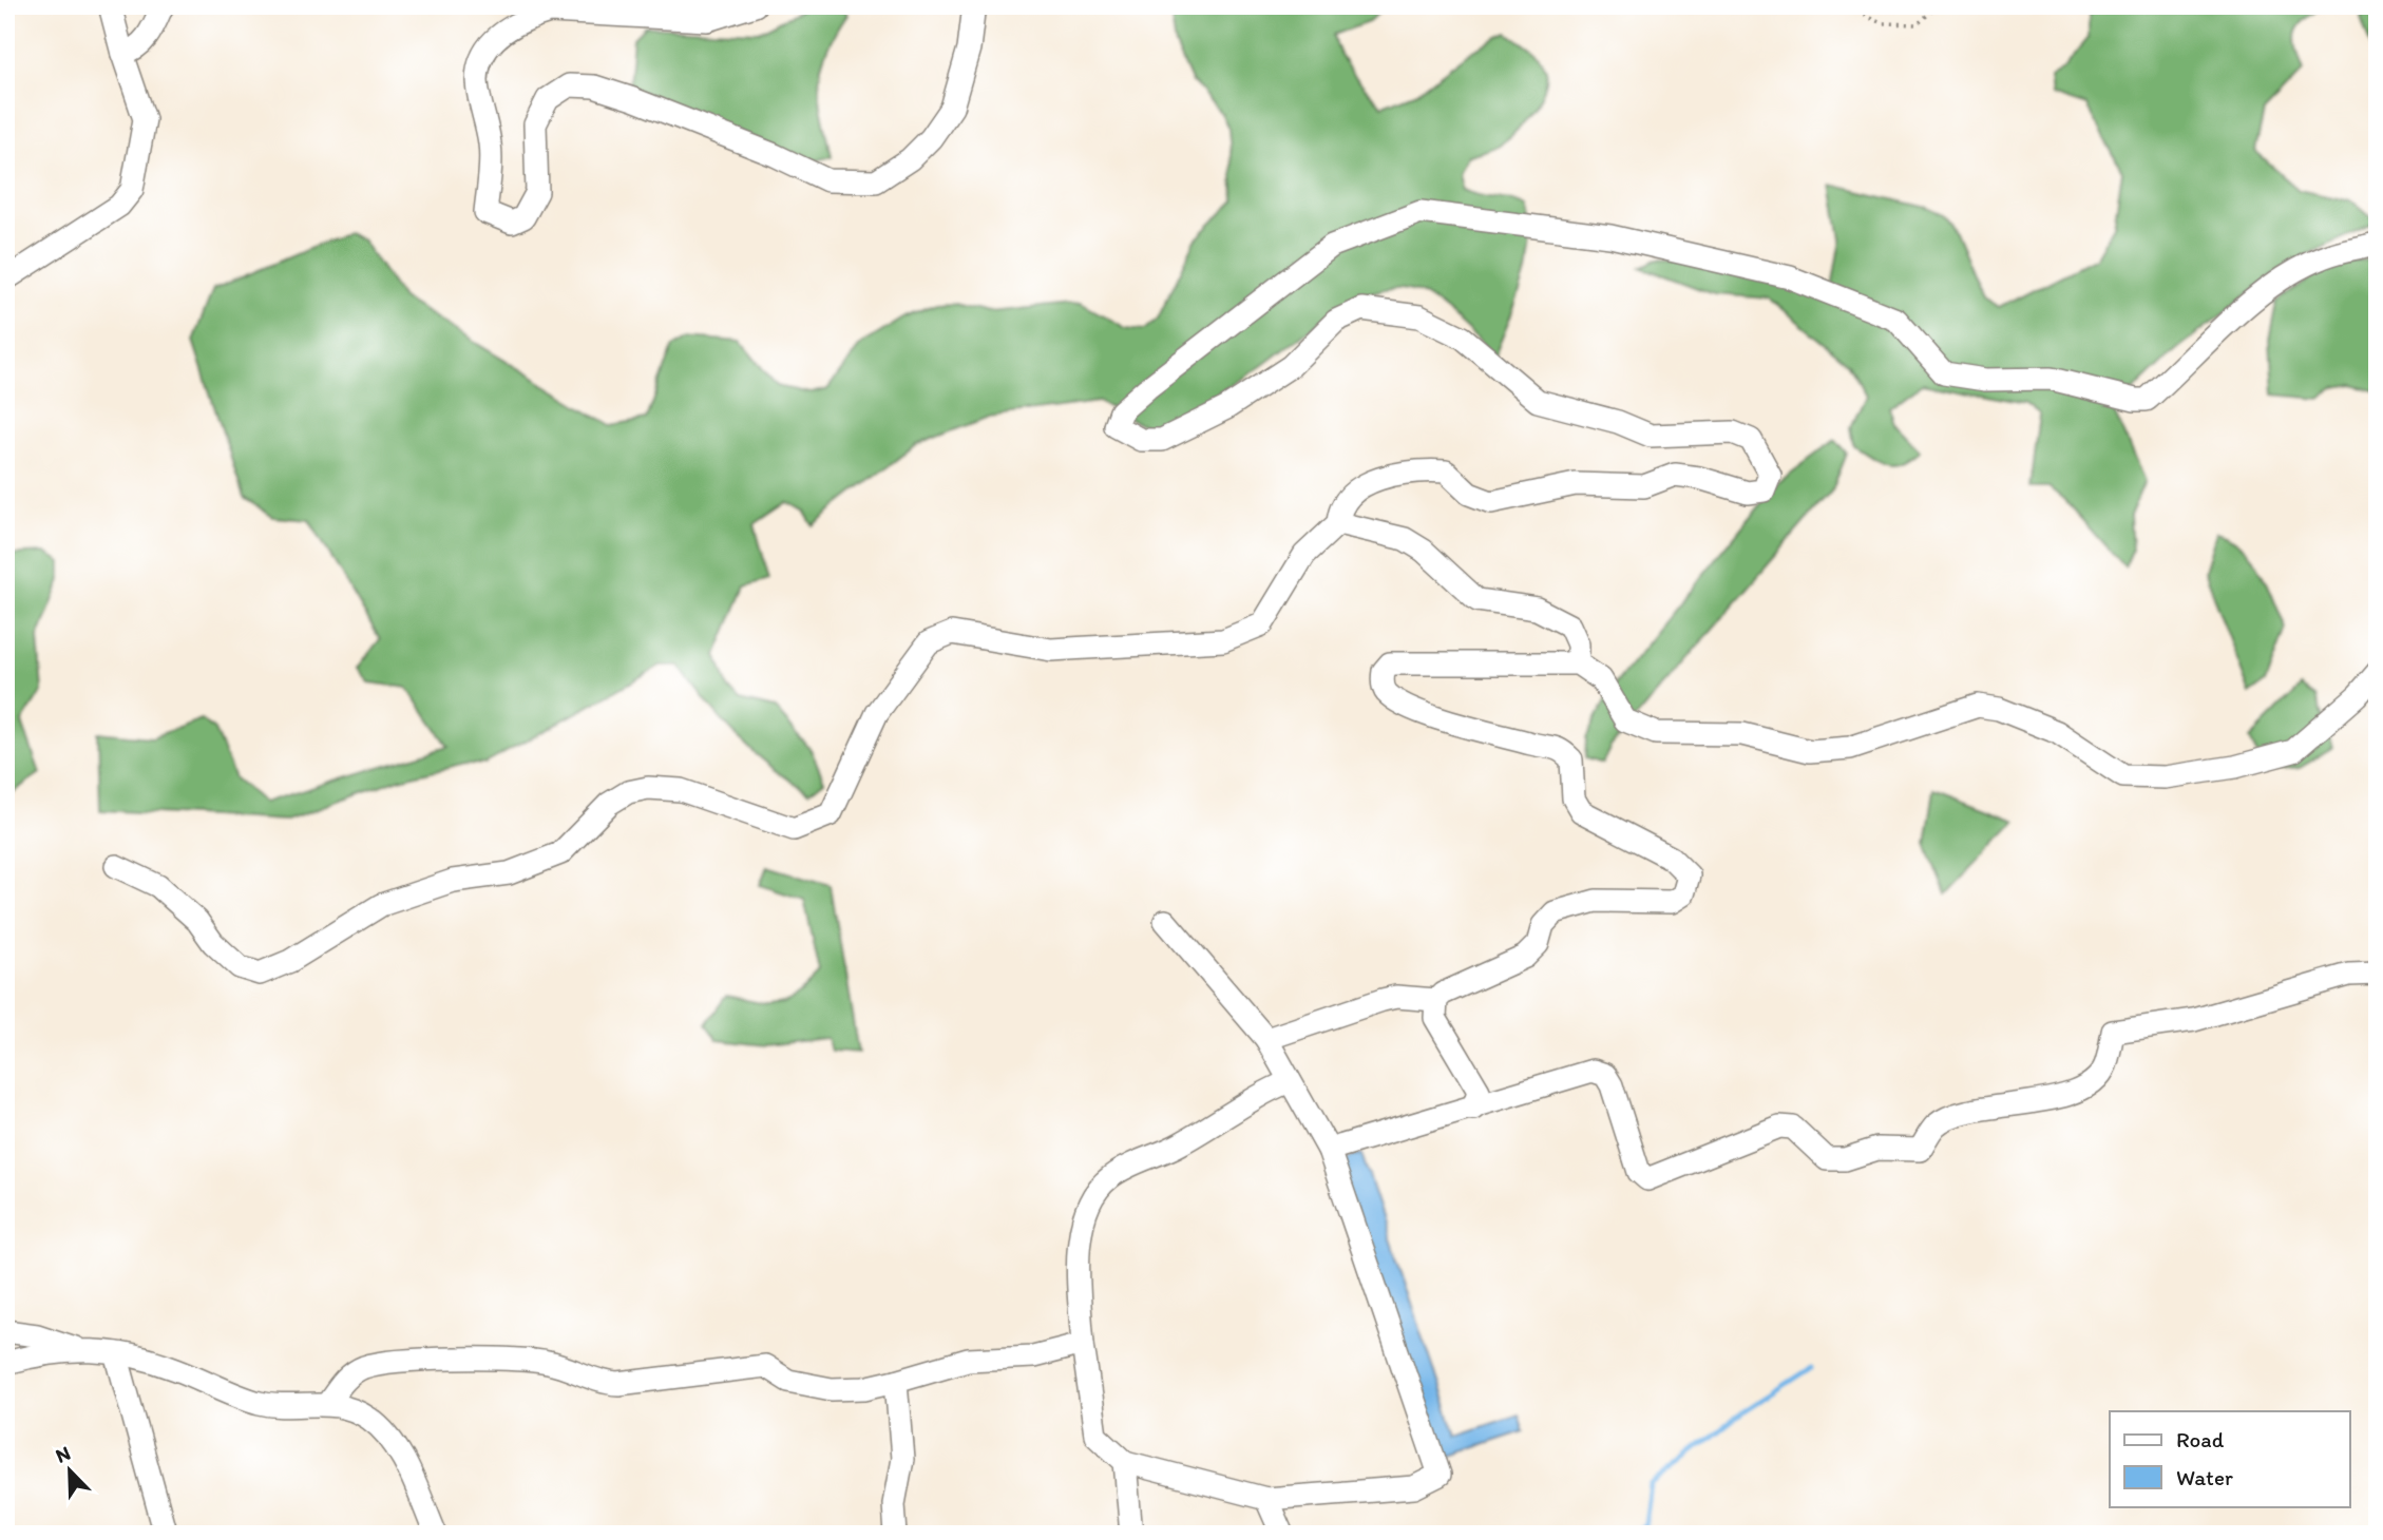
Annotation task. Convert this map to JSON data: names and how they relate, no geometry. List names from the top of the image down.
{
  "legend": ["Road", "Water"],
  "north": "top left"
}
